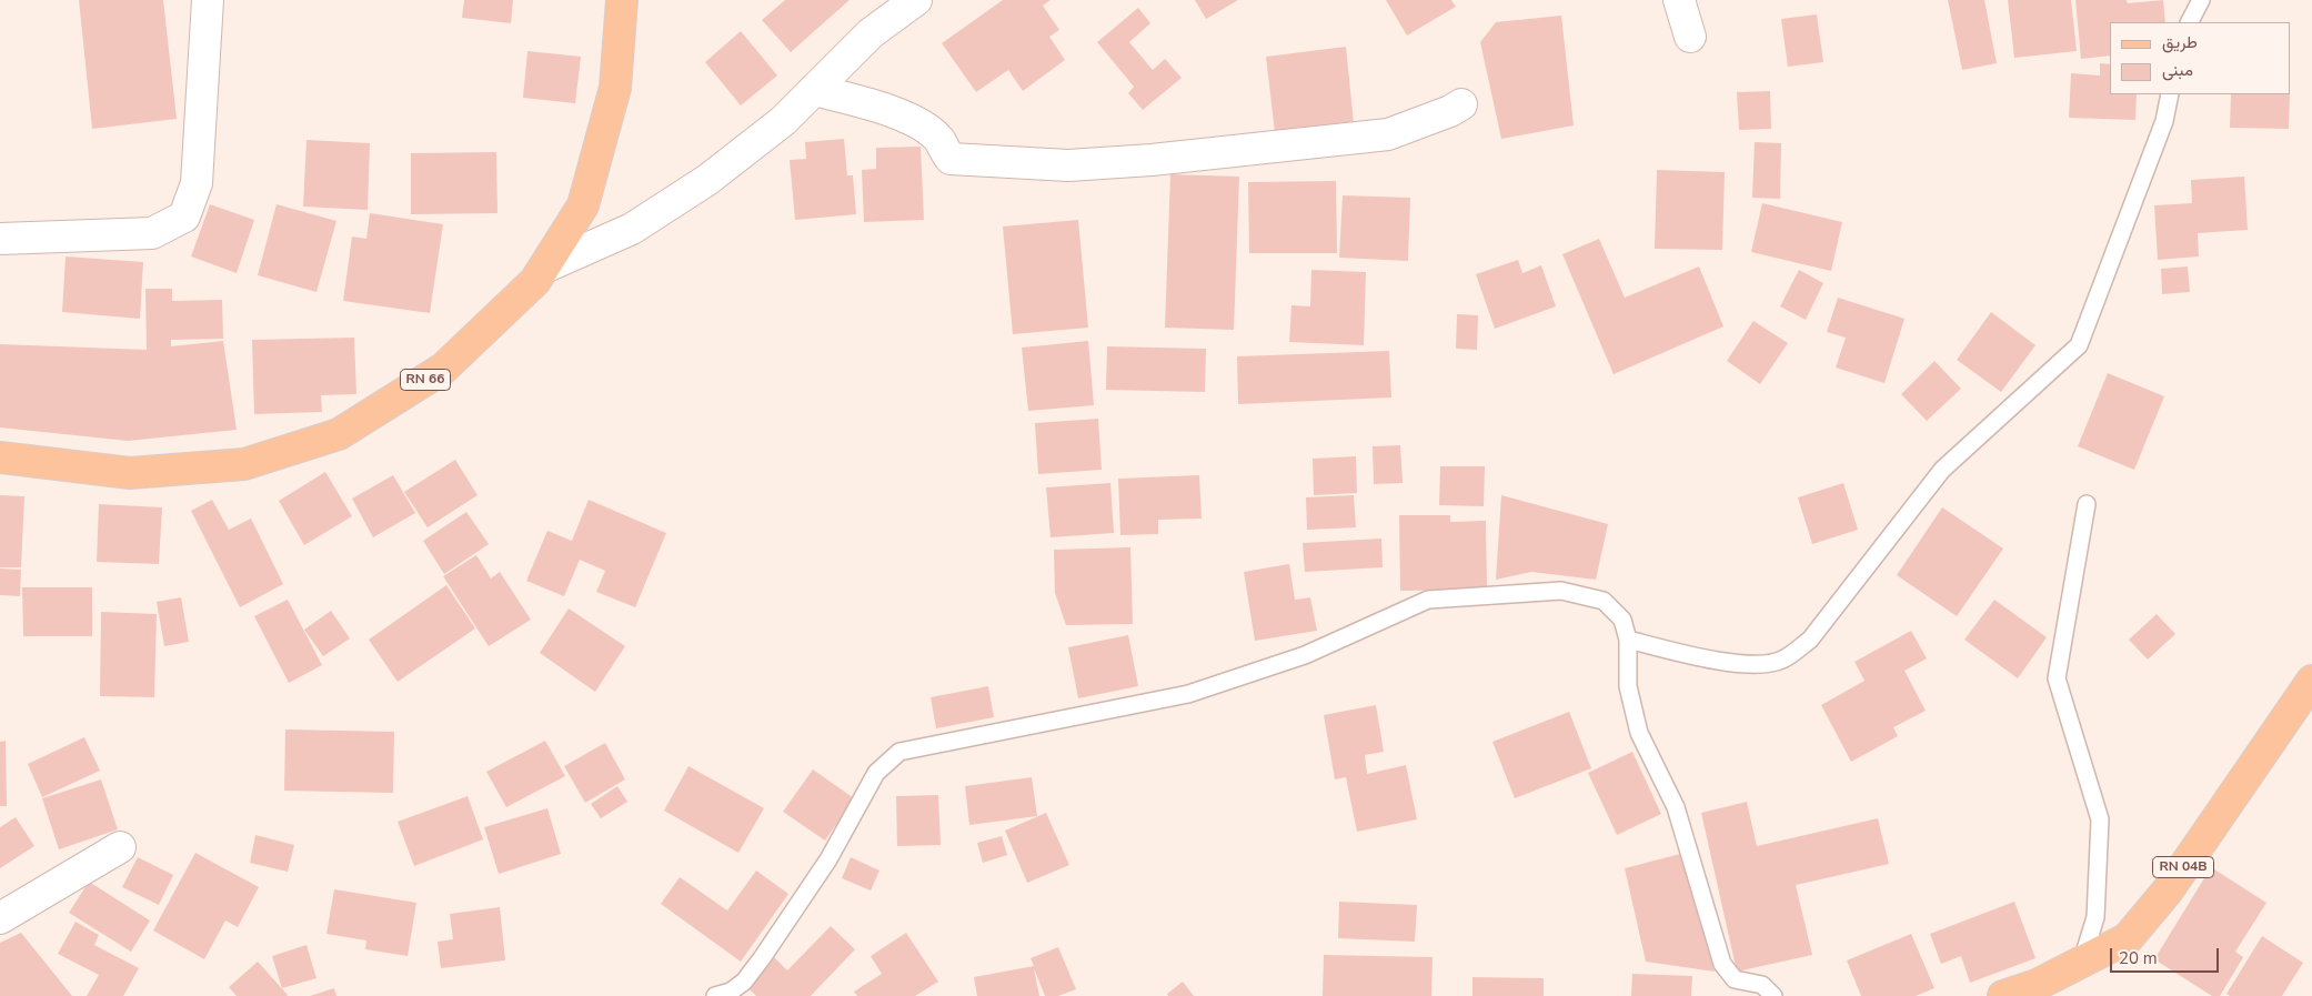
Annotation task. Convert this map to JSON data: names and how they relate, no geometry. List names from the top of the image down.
{
  "streets": {
    "main road": ["RN 66", "RN 04B"]
  },
  "legend": ["طريق", "مبنى"],
  "scale_bar": "20 m"
}
